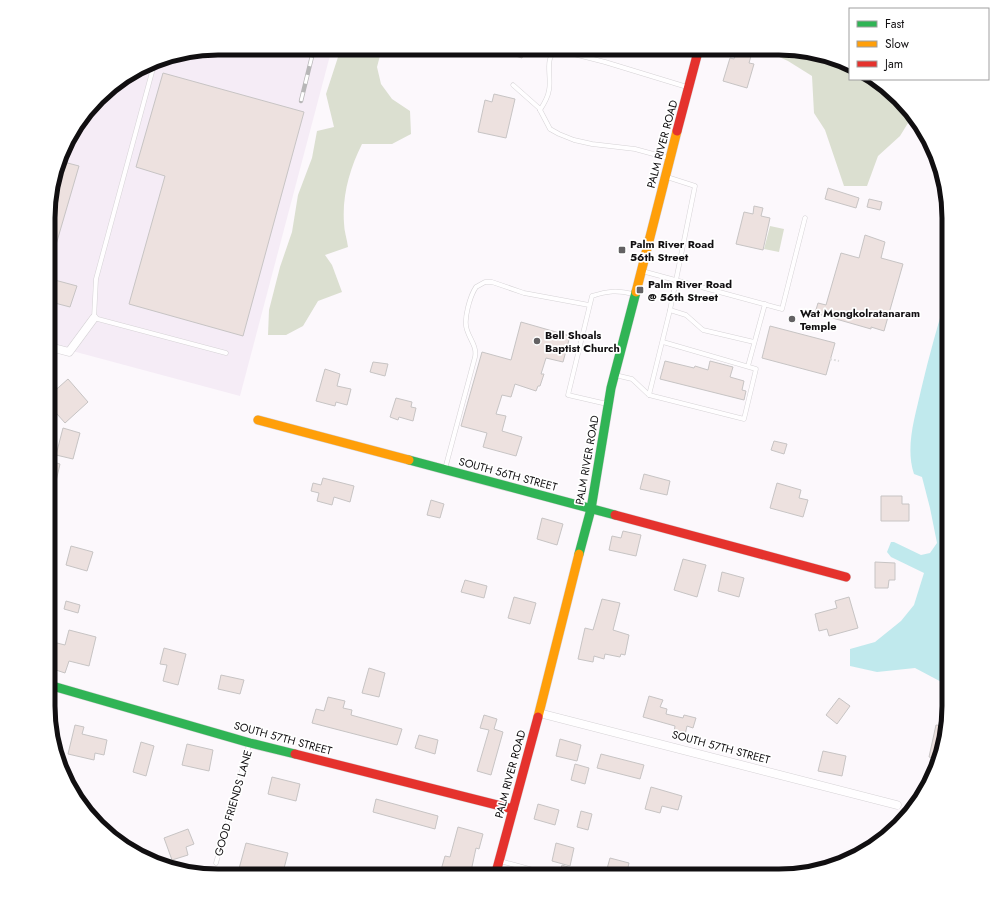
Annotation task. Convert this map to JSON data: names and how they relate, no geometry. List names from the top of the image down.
{
  "streets": {
    "street": ["PALM RIVER ROAD", "SOUTH 56TH STREET", "SOUTH 57TH STREET"],
    "lane": ["GOOD FRIENDS LANE"]
  },
  "crossings": [
    ["PALM RIVER ROAD", "SOUTH 56TH STREET"],
    ["PALM RIVER ROAD", "SOUTH 57TH STREET"],
    ["SOUTH 57TH STREET", "GOOD FRIENDS LANE"]
  ],
  "places": {
    "transit": ["Palm River Road 56th Street", "Palm River Road @ 56th Street"],
    "other": ["Wat Mongkolratanaram Temple", "Bell Shoals Baptist Church"]
  },
  "legend": ["Fast", "Slow", "Jam"]
}
